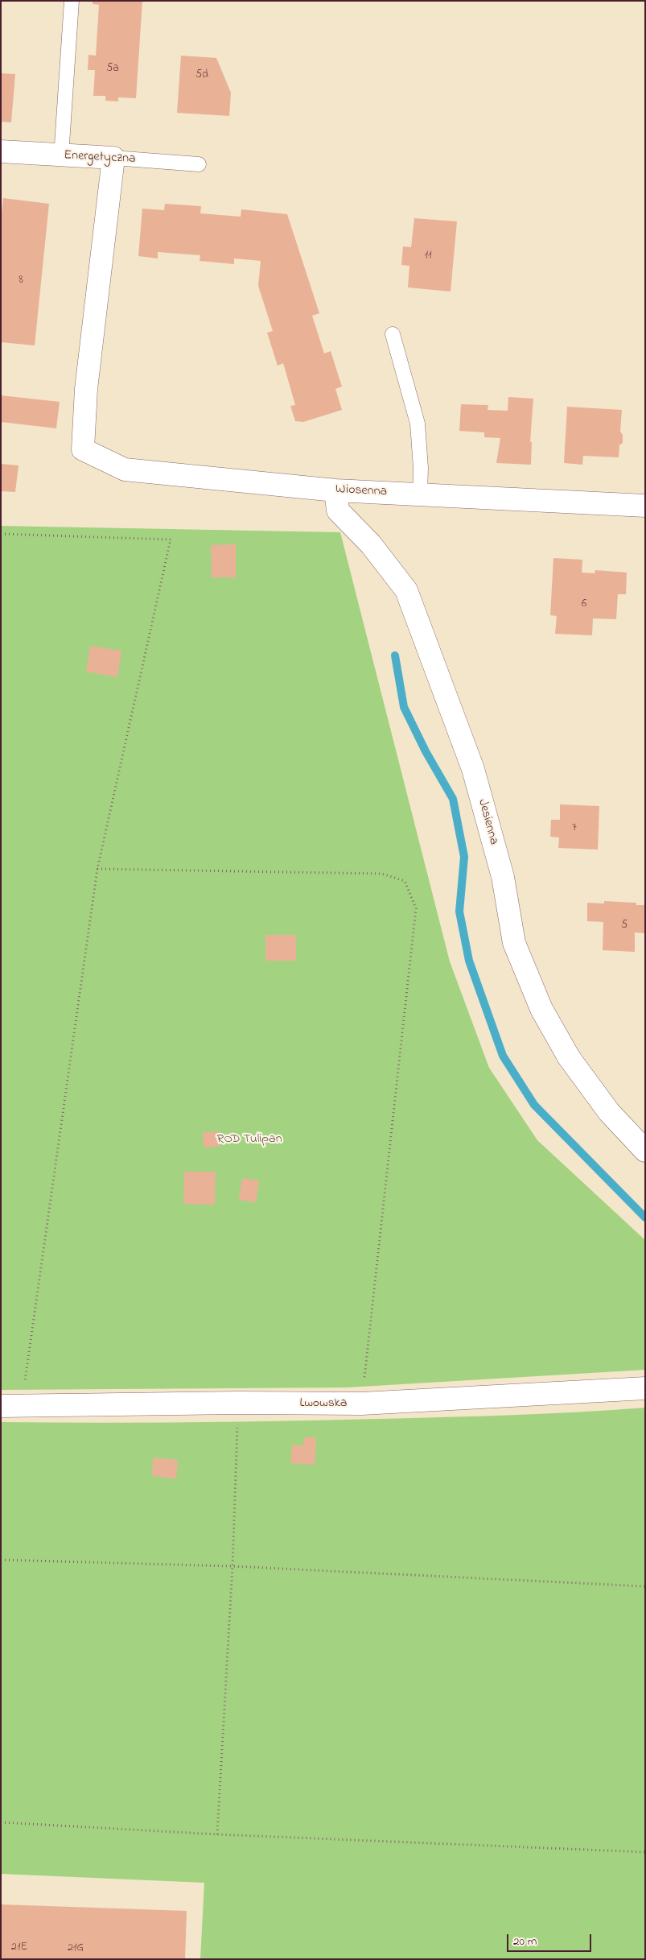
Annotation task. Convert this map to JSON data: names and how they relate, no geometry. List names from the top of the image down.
{
  "streets": {
    "street": [
      "Energetyczna",
      "Wiosenna",
      "Jesienna",
      "Lwowska"
    ]
  },
  "crossings": [
    ["Energetyczna", "Wiosenna"],
    ["Wiosenna", "Jesienna"]
  ],
  "parks": ["ROD Tulipan"],
  "house_numbers": [
    "5a",
    "5d",
    "11",
    "8",
    "6",
    "7",
    "5",
    "21E",
    "21G"
  ],
  "scale_bar": "20 m"
}
